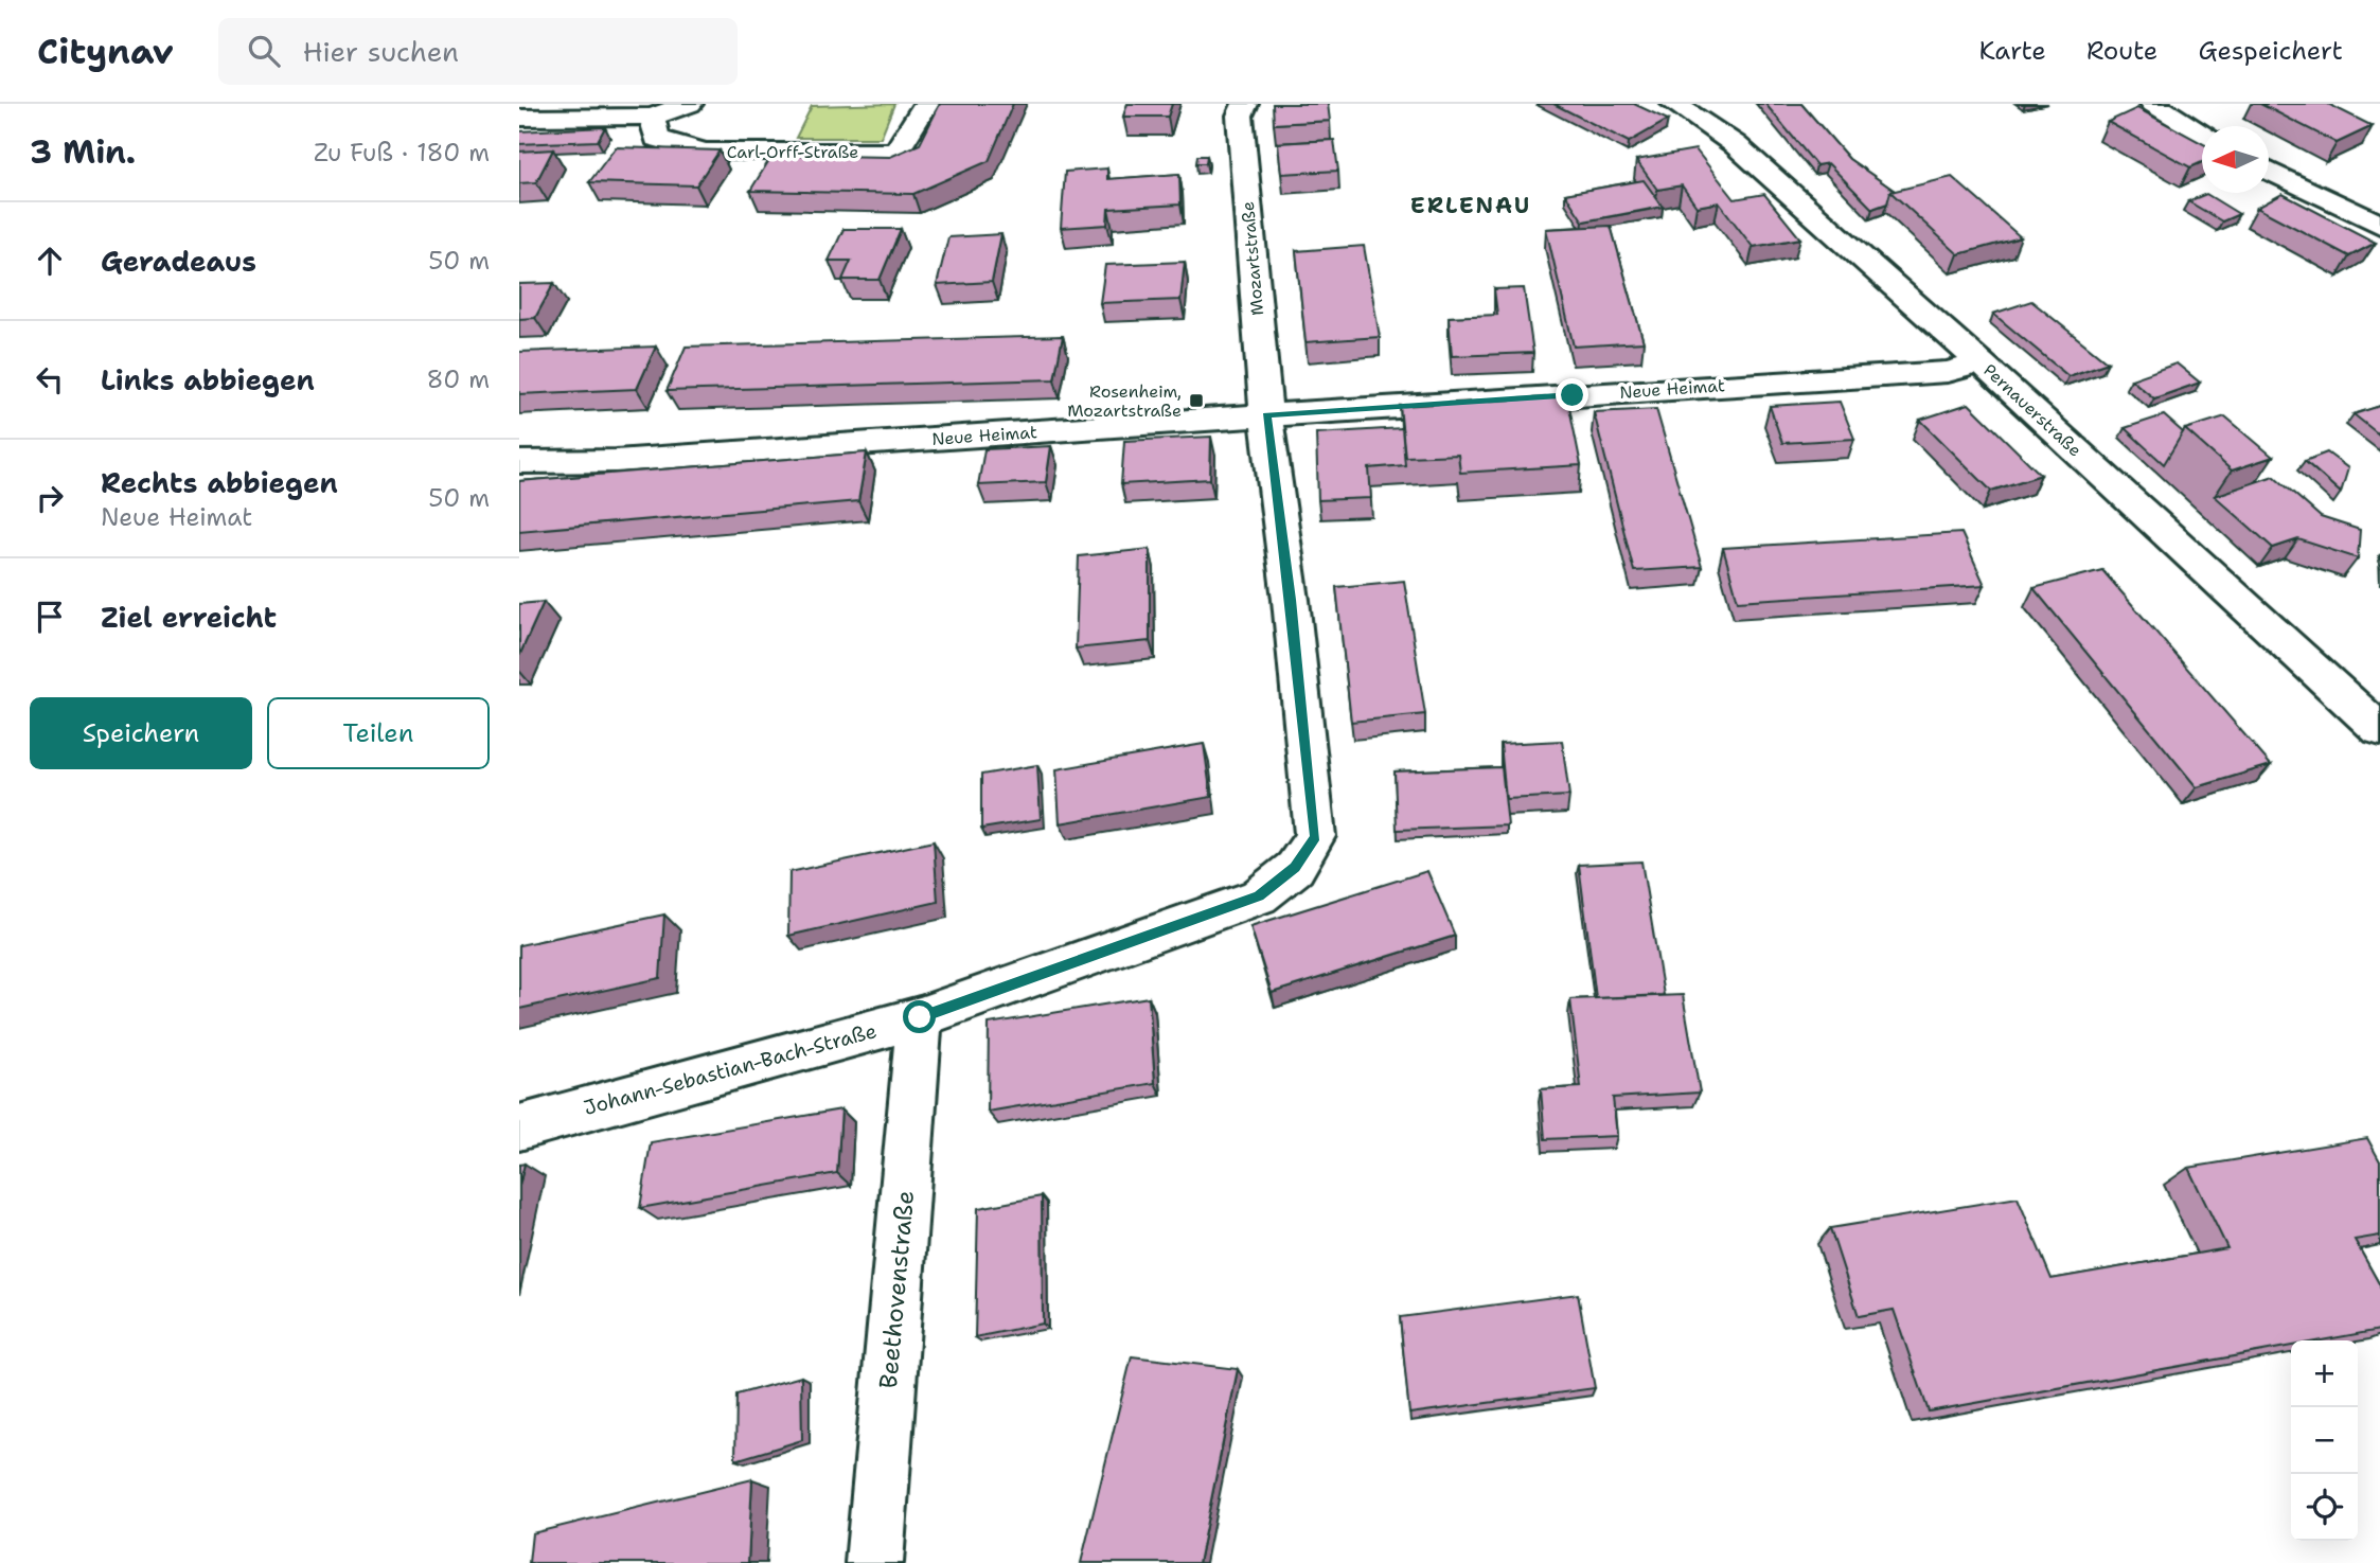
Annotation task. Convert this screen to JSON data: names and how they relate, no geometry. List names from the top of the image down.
{
  "streets": {
    "street": [
      "Carl-Orff-Straße",
      "Mozartstraße",
      "Neue Heimat",
      "Pernauerstraße",
      "Johann-Sebastian-Bach-Straße",
      "Beethovenstraße"
    ]
  },
  "crossings": [
    ["Mozartstraße", "Neue Heimat"],
    ["Mozartstraße", "Johann-Sebastian-Bach-Straße"],
    ["Neue Heimat", "Pernauerstraße"],
    ["Neue Heimat", "Johann-Sebastian-Bach-Straße"],
    ["Johann-Sebastian-Bach-Straße", "Beethovenstraße"]
  ],
  "districts": ["ERLENAU"],
  "places": {
    "transit": ["Rosenheim, Mozartstraße"]
  },
  "north": "left",
  "page": {
    "header": "Citynav",
    "search": "Hier suchen",
    "nav": ["Karte", "Route", "Gespeichert"],
    "heading": ["3 Min.", "Zu Fuß · 180 m"],
    "list": [
      ["Geradeaus", "50 m"],
      ["Links abbiegen", "80 m"],
      ["Rechts abbiegen", "Neue Heimat", "50 m"],
      "Ziel erreicht"
    ],
    "buttons": ["Speichern", "Teilen"],
    "map_buttons": ["+", "−"]
  }
}
